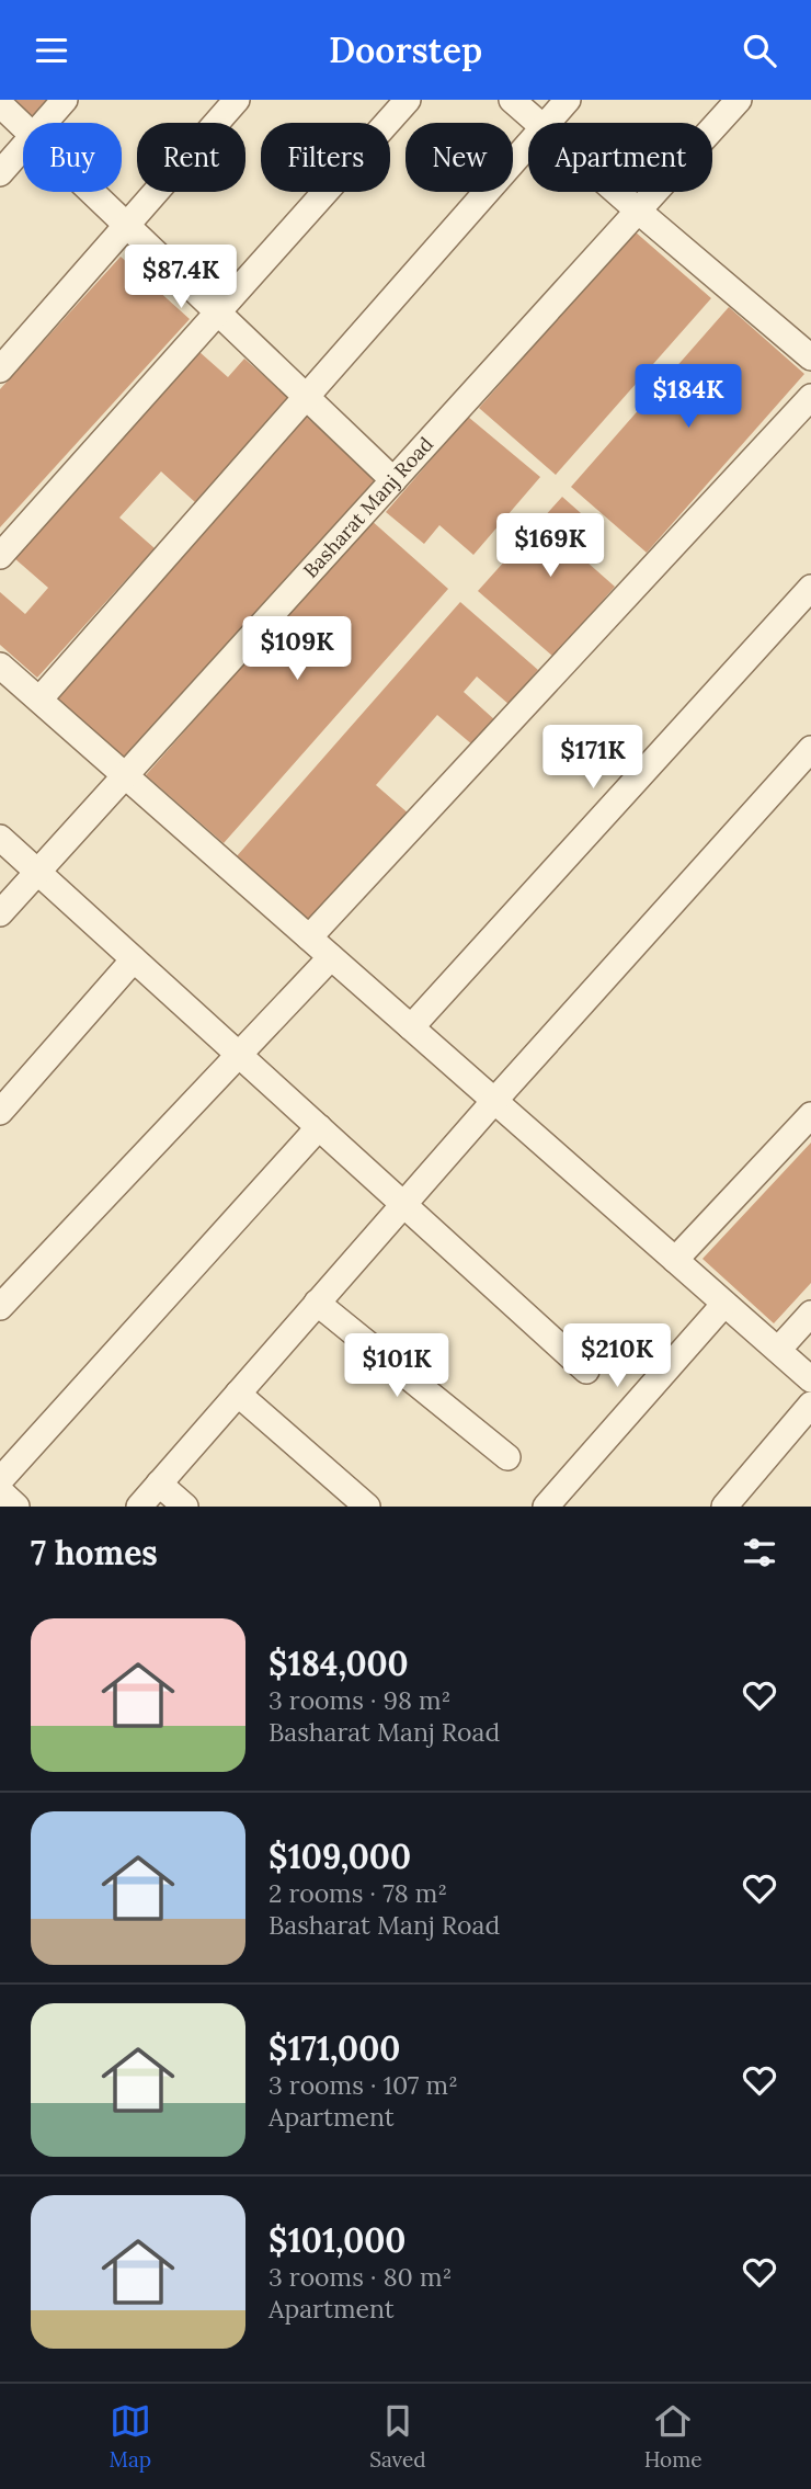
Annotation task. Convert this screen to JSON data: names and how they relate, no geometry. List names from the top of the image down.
{
  "streets": {
    "street": ["Basharat Manj Road"]
  },
  "page": {
    "header": "Doorstep",
    "chip": [
      "Buy",
      "Rent",
      "Filters",
      "New",
      "Apartment"
    ],
    "price": [
      "$87.4K",
      "$184K",
      "$169K",
      "$109K",
      "$171K",
      "$210K",
      "$101K"
    ],
    "heading": "7 homes",
    "list": [
      {
        "name": "$184,000",
        "note": "3 rooms · 98 m² · Basharat Manj Road"
      },
      {
        "name": "$109,000",
        "note": "2 rooms · 78 m² · Basharat Manj Road"
      },
      {
        "name": "$171,000",
        "note": "3 rooms · 107 m² · Apartment"
      },
      {
        "name": "$101,000",
        "note": "3 rooms · 80 m² · Apartment"
      }
    ],
    "tabs": ["Map", "Saved", "Home"]
  }
}
